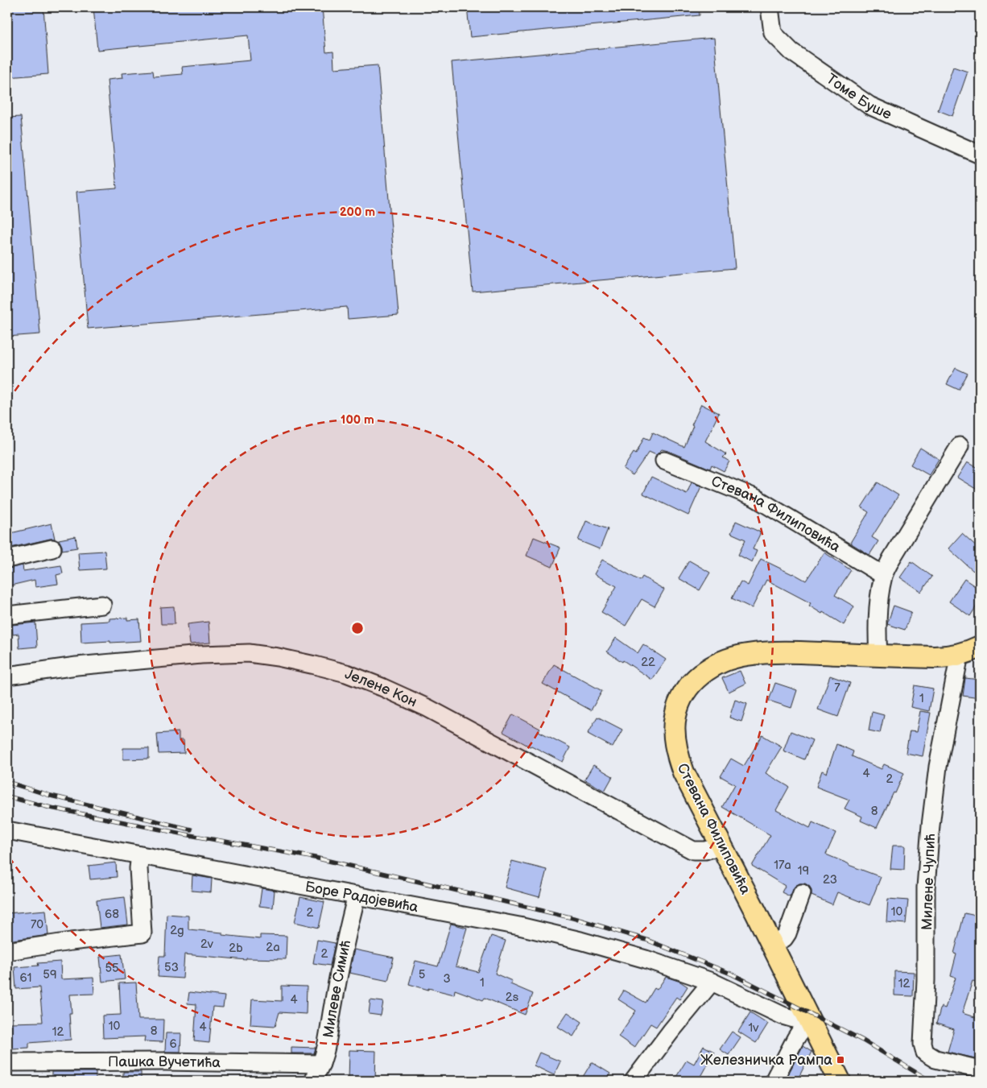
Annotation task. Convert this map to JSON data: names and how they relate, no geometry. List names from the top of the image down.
{
  "streets": {
    "main road": ["Стевана Филиповића"],
    "street": [
      "Томе Буше",
      "Јелене Кон",
      "Милене Чупић",
      "Боре Радојевића",
      "Милеве Симић",
      "Пашка Вучетића"
    ]
  },
  "crossings": [
    ["Стевана Филиповића", "Јелене Кон"],
    ["Стевана Филиповића", "Милене Чупић"],
    ["Стевана Филиповића", "Боре Радојевића"],
    ["Боре Радојевића", "Милеве Симић"],
    ["Милеве Симић", "Пашка Вучетића"]
  ],
  "places": {
    "transit": ["Железничка Рампа"]
  },
  "house_numbers": [
    "22",
    "7",
    "1",
    "4",
    "2",
    "8",
    "17a",
    "19",
    "23",
    "10",
    "2",
    "68",
    "70",
    "2g",
    "2v",
    "2a",
    "2b",
    "2",
    "53",
    "55",
    "59",
    "5",
    "61",
    "3",
    "1",
    "12",
    "2s",
    "4",
    "10",
    "4",
    "1v",
    "8",
    "12",
    "6"
  ],
  "rings": ["200 m", "100 m"]
}
